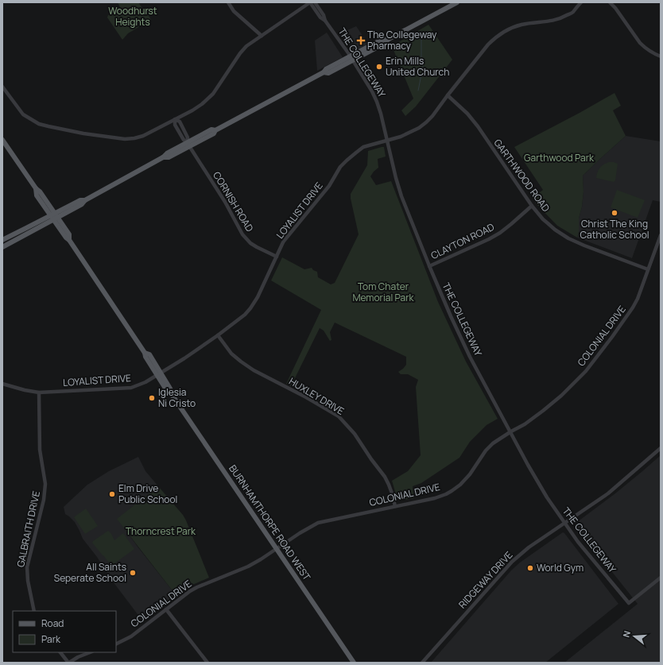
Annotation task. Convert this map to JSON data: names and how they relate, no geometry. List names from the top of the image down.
{
  "streets": {
    "main road": ["BURNHAMTHORPE ROAD WEST"],
    "street": [
      "THE COLLEGEWAY",
      "GARTHWOOD ROAD",
      "CORNISH ROAD",
      "LOYALIST DRIVE",
      "CLAYTON ROAD",
      "COLONIAL DRIVE",
      "HUXLEY DRIVE",
      "GALBRAITH DRIVE",
      "RIDGEWAY DRIVE"
    ]
  },
  "crossings": [
    ["THE COLLEGEWAY", "LOYALIST DRIVE"],
    ["THE COLLEGEWAY", "CLAYTON ROAD"],
    ["THE COLLEGEWAY", "COLONIAL DRIVE"],
    ["THE COLLEGEWAY", "RIDGEWAY DRIVE"],
    ["GARTHWOOD ROAD", "LOYALIST DRIVE"],
    ["GARTHWOOD ROAD", "CLAYTON ROAD"],
    ["GARTHWOOD ROAD", "COLONIAL DRIVE"],
    ["CORNISH ROAD", "LOYALIST DRIVE"],
    ["LOYALIST DRIVE", "HUXLEY DRIVE"],
    ["LOYALIST DRIVE", "BURNHAMTHORPE ROAD WEST"],
    ["LOYALIST DRIVE", "GALBRAITH DRIVE"],
    ["COLONIAL DRIVE", "HUXLEY DRIVE"],
    ["COLONIAL DRIVE", "BURNHAMTHORPE ROAD WEST"]
  ],
  "parks": [
    "Woodhurst Heights",
    "Garthwood Park",
    "Tom Chater Memorial Park",
    "Thorncrest Park"
  ],
  "places": {
    "health": ["The Collegeway Pharmacy"],
    "other": [
      "Erin Mills United Church",
      "Christ The King Catholic School",
      "Iglesia Ni Cristo",
      "Elm Drive Public School",
      "World Gym",
      "All Saints Seperate School"
    ]
  },
  "legend": ["Road", "Park"],
  "north": "left"
}
